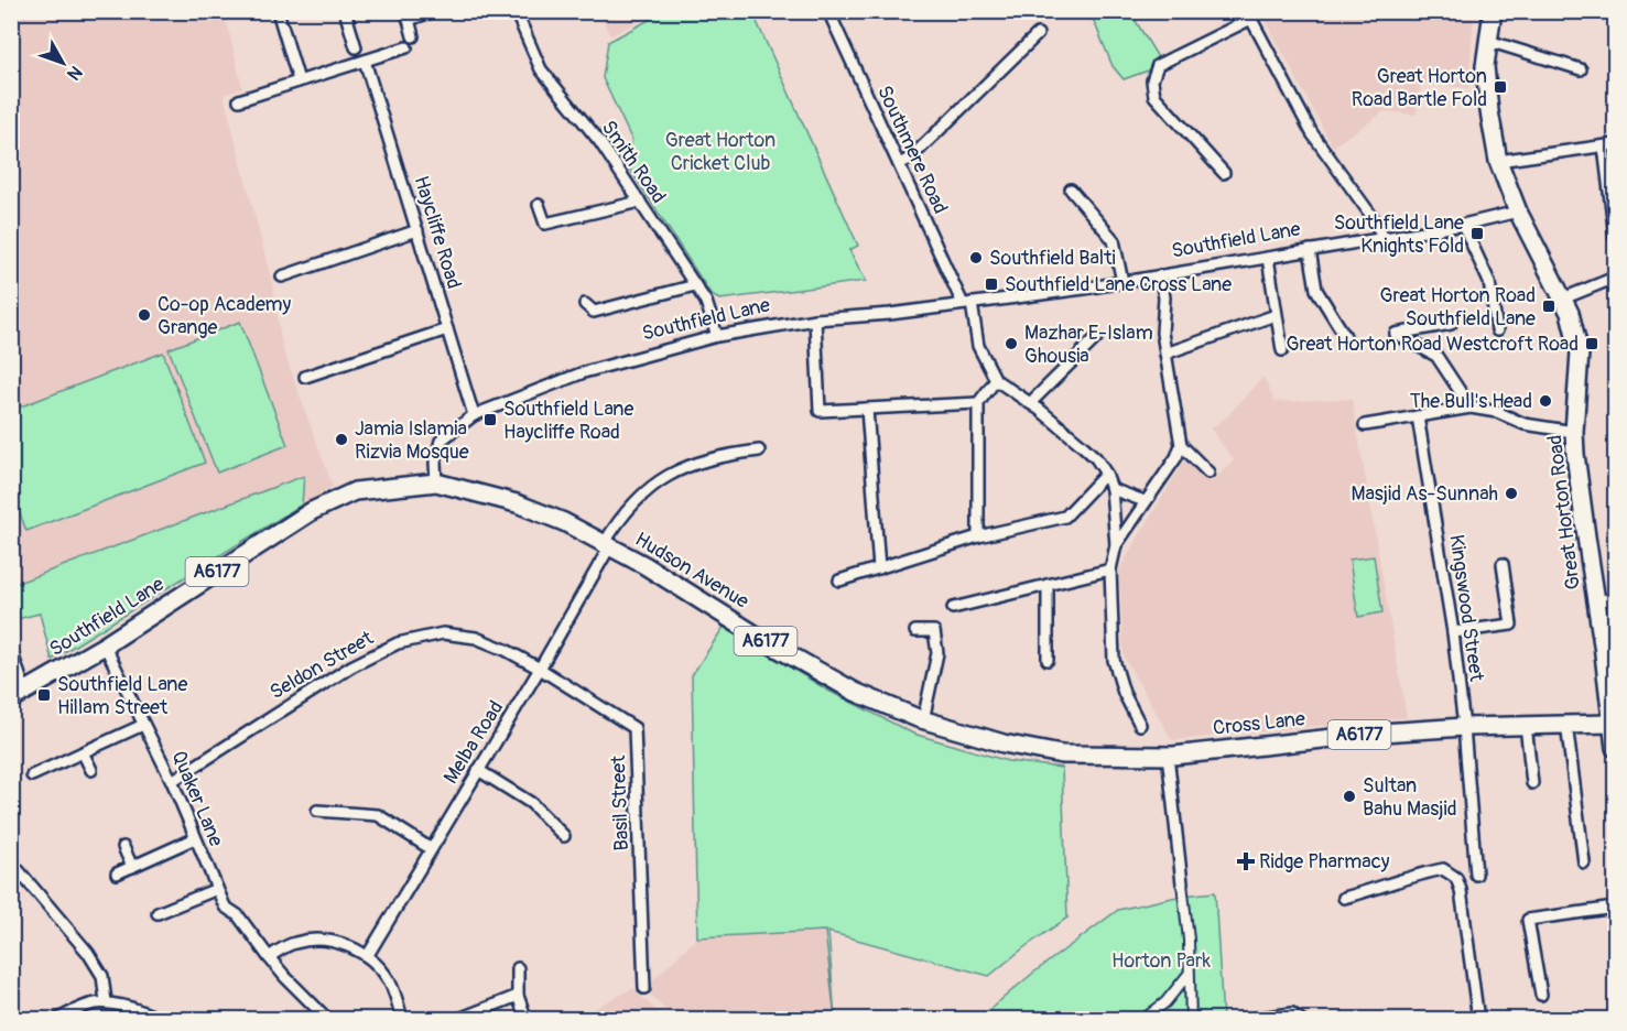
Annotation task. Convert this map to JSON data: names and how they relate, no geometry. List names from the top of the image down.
{
  "streets": {
    "main road": [
      "Southfield Lane",
      "Great Horton Road",
      "Hudson Avenue",
      "A6177",
      "Cross Lane"
    ],
    "street": [
      "Southmere Road",
      "Smith Road",
      "Haycliffe Road",
      "Kingswood Street",
      "Seldon Street",
      "Melba Road",
      "Quaker Lane",
      "Basil Street"
    ]
  },
  "crossings": [
    ["Southmere Road", "Southfield Lane"],
    ["Smith Road", "Southfield Lane"],
    ["Haycliffe Road", "Southfield Lane"],
    ["Southfield Lane", "Great Horton Road"],
    ["Southfield Lane", "Hudson Avenue"],
    ["Southfield Lane", "Quaker Lane"],
    ["Great Horton Road", "Cross Lane"],
    ["Hudson Avenue", "Cross Lane"],
    ["Hudson Avenue", "Melba Road"],
    ["Kingswood Street", "Cross Lane"],
    ["Seldon Street", "Melba Road"],
    ["Seldon Street", "Quaker Lane"],
    ["Seldon Street", "Basil Street"],
    ["Melba Road", "Basil Street"]
  ],
  "parks": ["Great Horton Cricket Club", "Horton Park"],
  "places": {
    "transit": [
      "Great Horton Road Bartle Fold",
      "Southfield Lane Knights Fold",
      "Southfield Lane Cross Lane",
      "Great Horton Road Southfield Lane",
      "Great Horton Road Westcroft Road",
      "Southfield Lane Haycliffe Road",
      "Southfield Lane Hillam Street"
    ],
    "other": [
      "Southfield Balti",
      "Co-op Academy Grange",
      "Mazhar E-Islam Ghousia",
      "The Bull's Head",
      "Jamia Islamia Rizvia Mosque",
      "Masjid As-Sunnah",
      "Sultan Bahu Masjid"
    ],
    "health": ["Ridge Pharmacy"]
  },
  "north": "bottom right"
}
